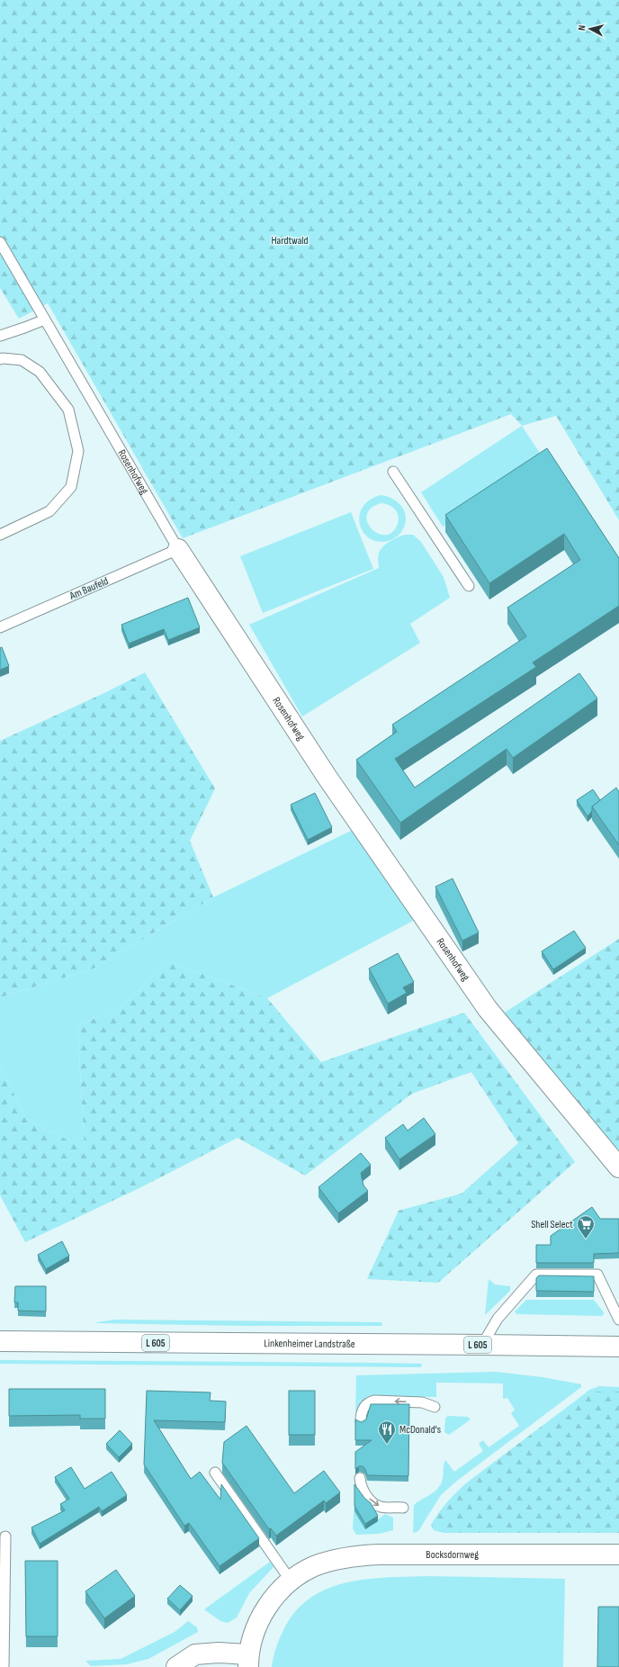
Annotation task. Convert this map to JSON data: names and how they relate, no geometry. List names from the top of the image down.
{
  "streets": {
    "main road": [
      "Rosenhofweg",
      "L 605",
      "Linkenheimer Landstraße",
      "Bocksdornweg"
    ],
    "lane": ["Am Baufeld"]
  },
  "crossings": [
    ["Rosenhofweg", "Am Baufeld"]
  ],
  "parks": ["Hardtwald"],
  "places": {
    "supermarket": ["Shell Select"],
    "restaurant": ["McDonald's"]
  },
  "north": "left"
}
